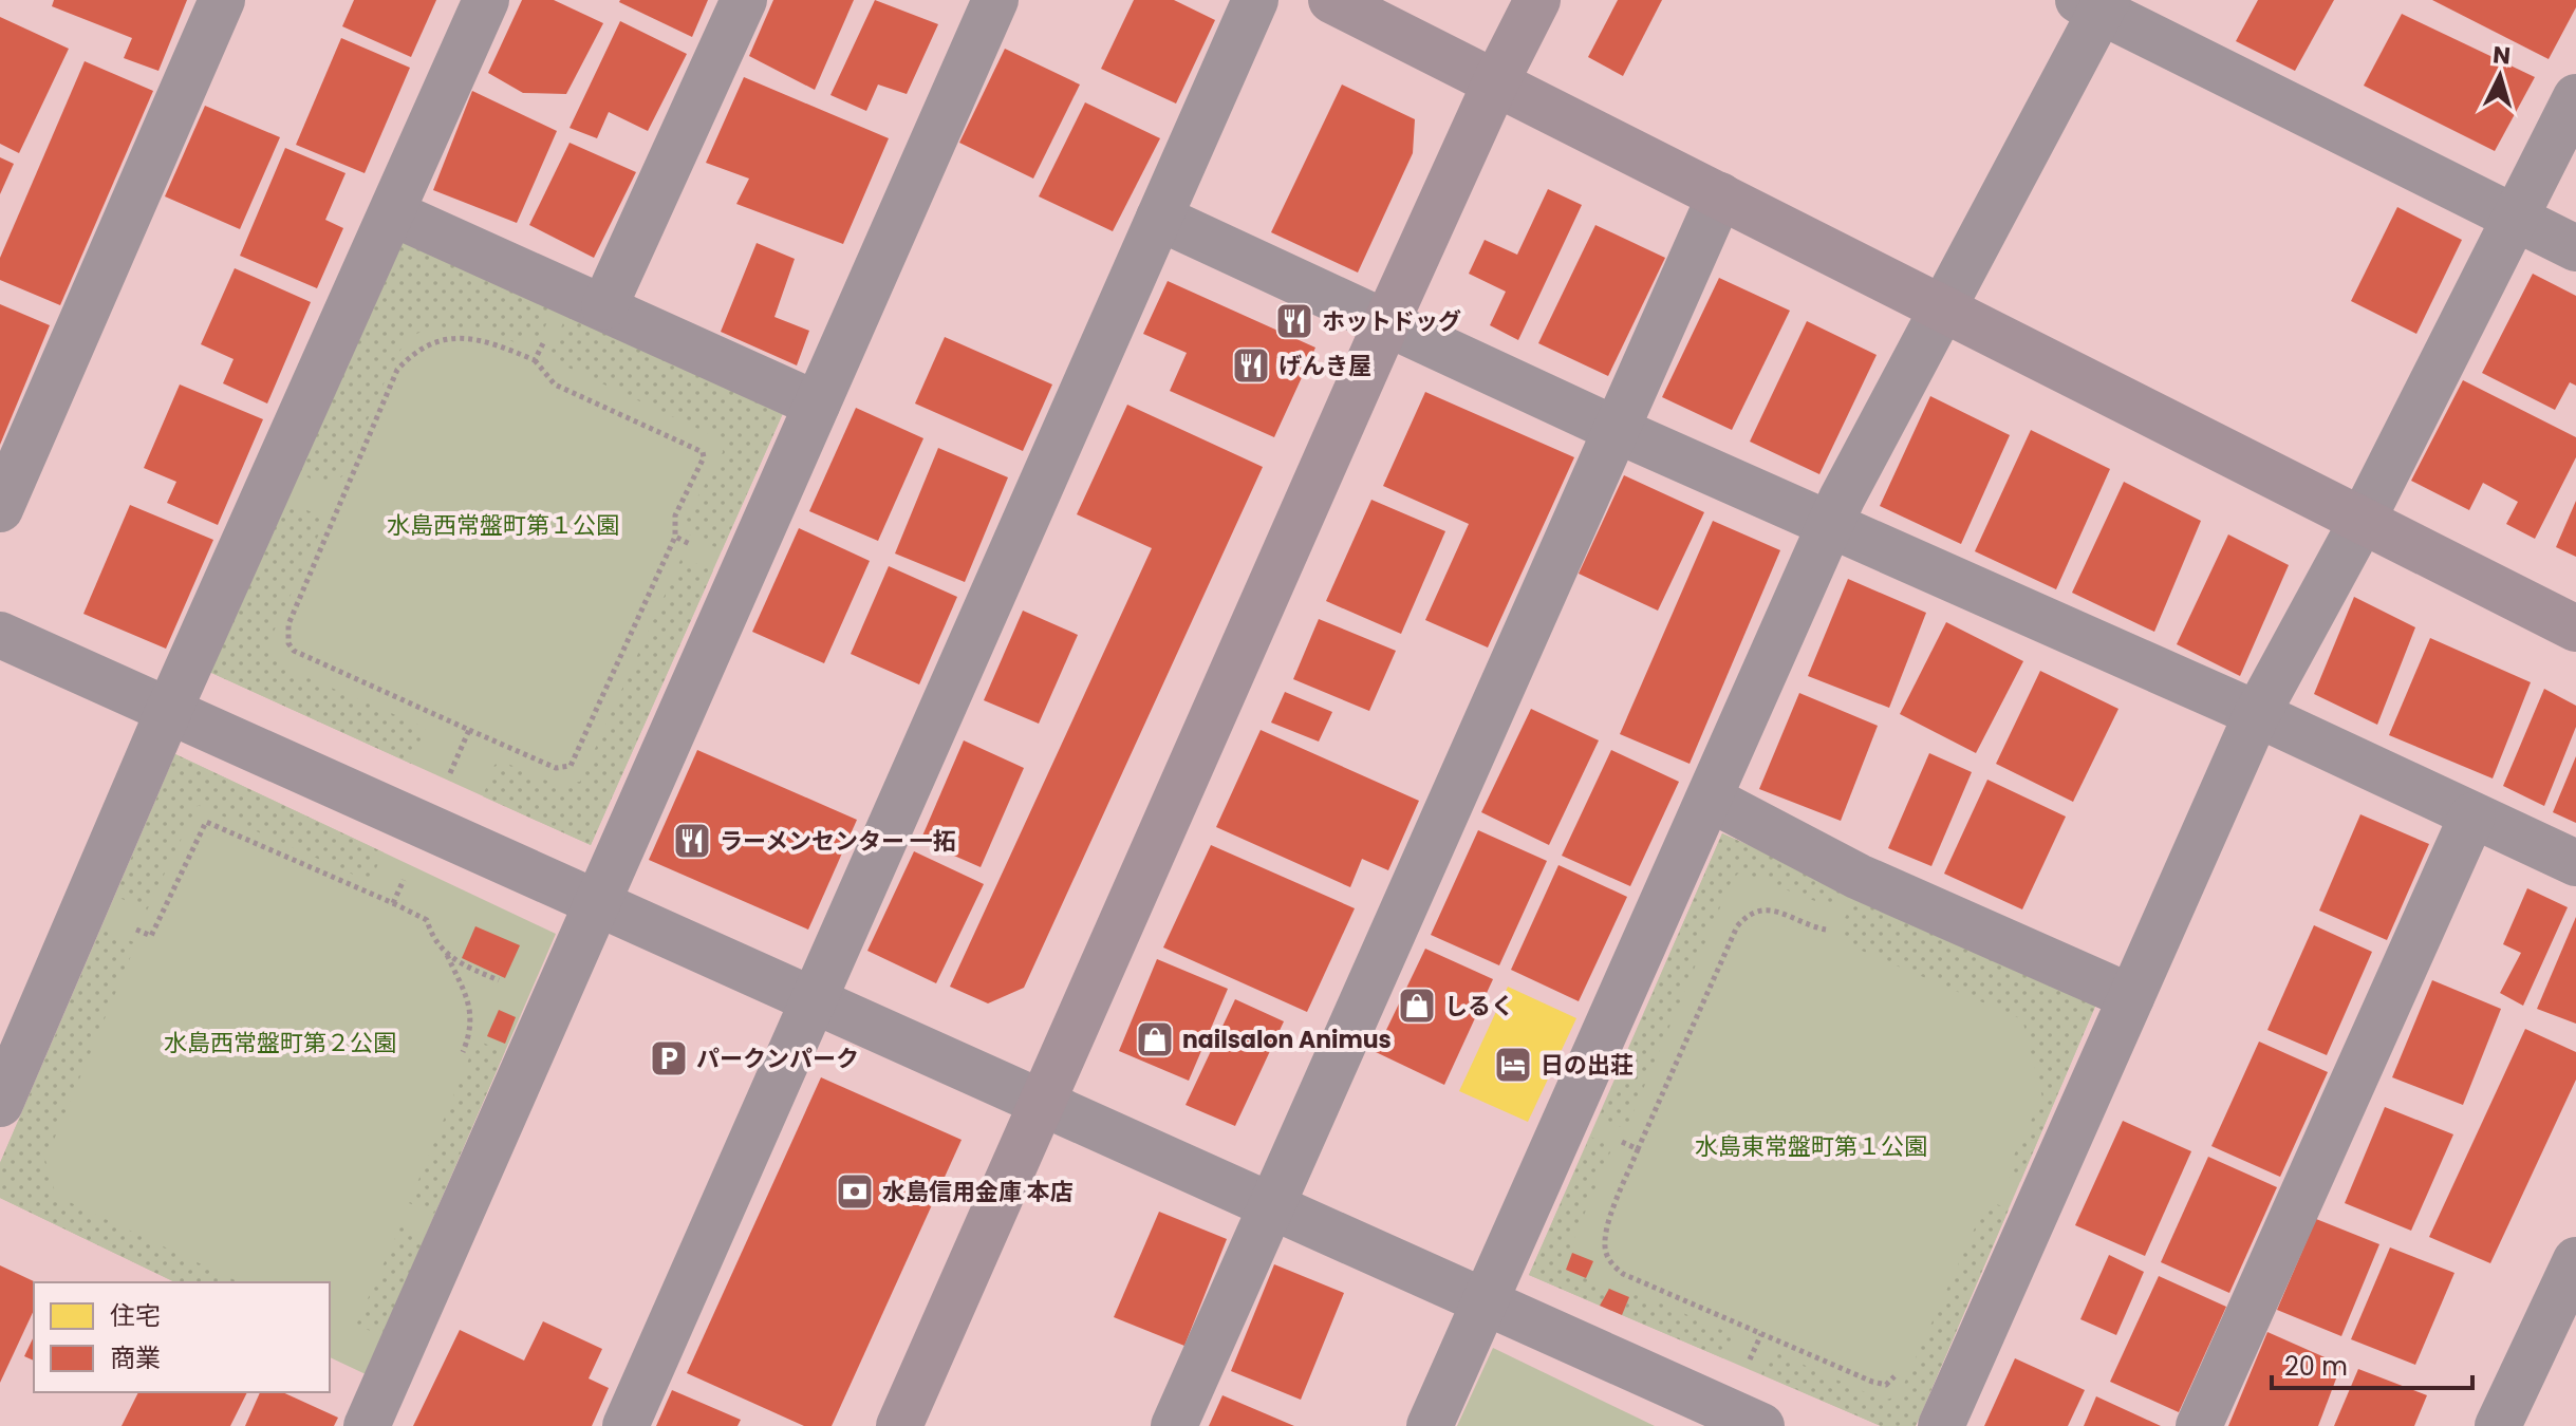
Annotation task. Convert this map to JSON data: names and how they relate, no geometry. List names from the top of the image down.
{
  "parks": ["水島西常盤町第１公園", "水島西常盤町第２公園", "水島東常盤町第１公園"],
  "places": {
    "restaurant": ["ホットドッグ", "げんき屋", "ラーメンセンター 一拓"],
    "shop": ["しるく", "nailsalon Animus"],
    "parking": ["パークンパーク"],
    "hotel": ["日の出荘"],
    "bank": ["水島信用金庫 本店"]
  },
  "legend": ["住宅", "商業"],
  "scale_bar": "20 m",
  "north": "top"
}
